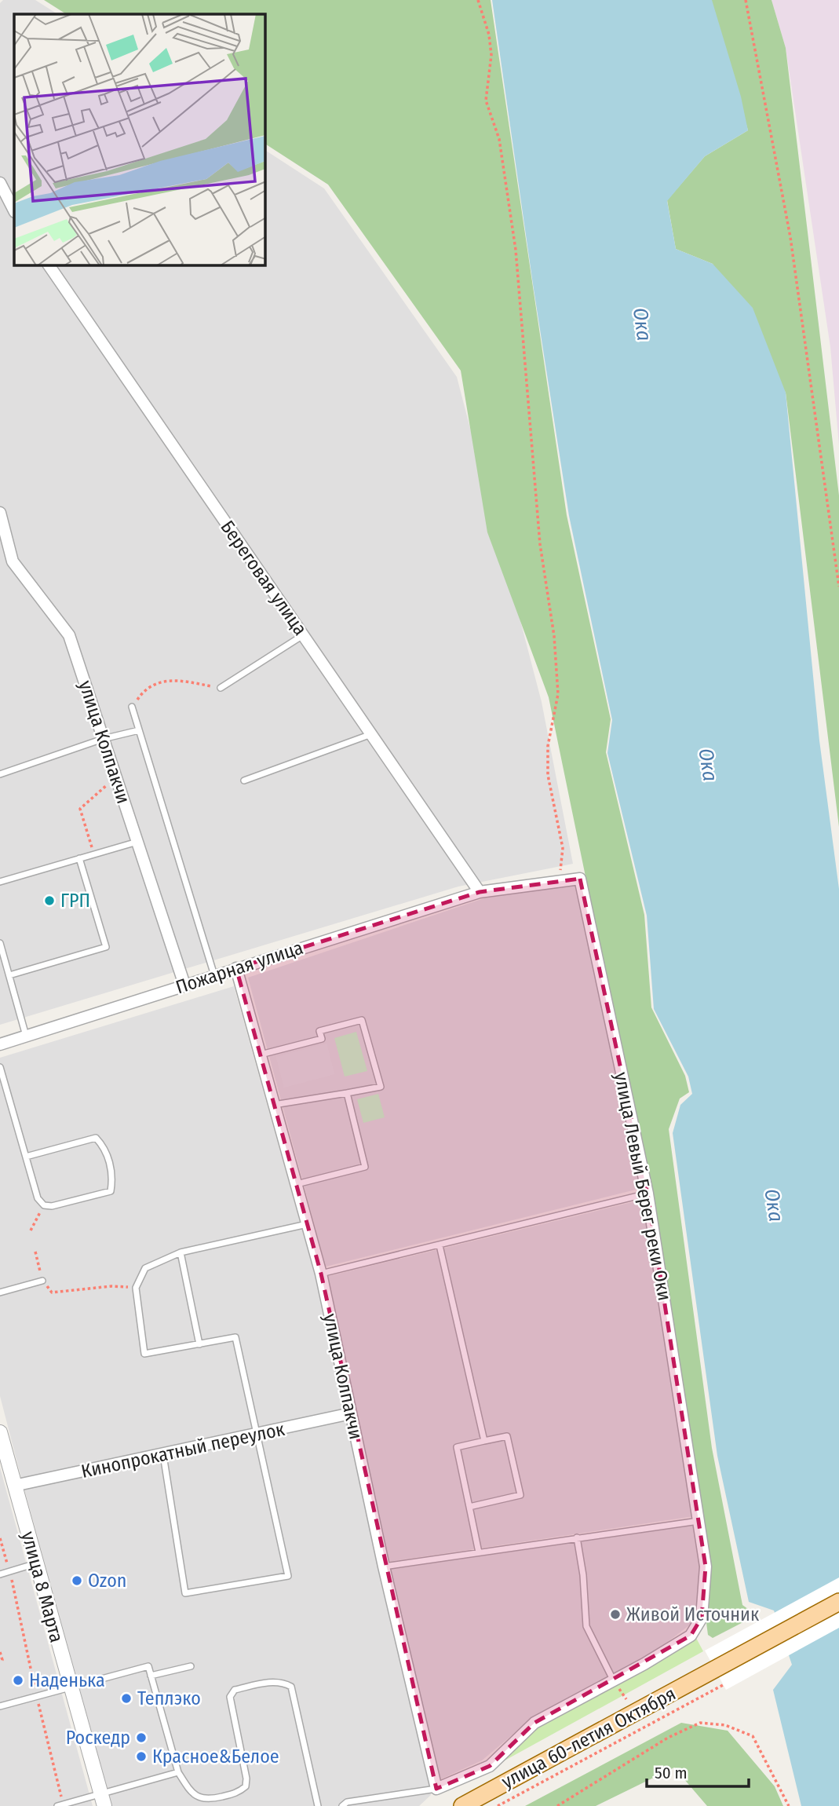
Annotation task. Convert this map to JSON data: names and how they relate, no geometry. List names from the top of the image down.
{
  "streets": {
    "main road": ["улица 60-летия Октября"],
    "street": [
      "Береговая улица",
      "улица Колпакчи",
      "Пожарная улица",
      "улица Левый Берег реки Оки",
      "Кинопрокатный переулок",
      "улица 8 Марта"
    ]
  },
  "crossings": [
    ["Береговая улица", "Пожарная улица"],
    ["Береговая улица", "улица Левый Берег реки Оки"],
    ["улица Колпакчи", "Пожарная улица"],
    ["улица Колпакчи", "улица Левый Берег реки Оки"],
    ["улица Колпакчи", "Кинопрокатный переулок"],
    ["Пожарная улица", "улица Левый Берег реки Оки"],
    ["Кинопрокатный переулок", "улица 8 Марта"]
  ],
  "water": ["Ока"],
  "places": [
    "ГРП",
    "Ozon",
    "Живой Источник",
    "Наденька",
    "Теплэко",
    "Роскедр",
    "Красное&Белое"
  ],
  "scale_bar": "50 m"
}
